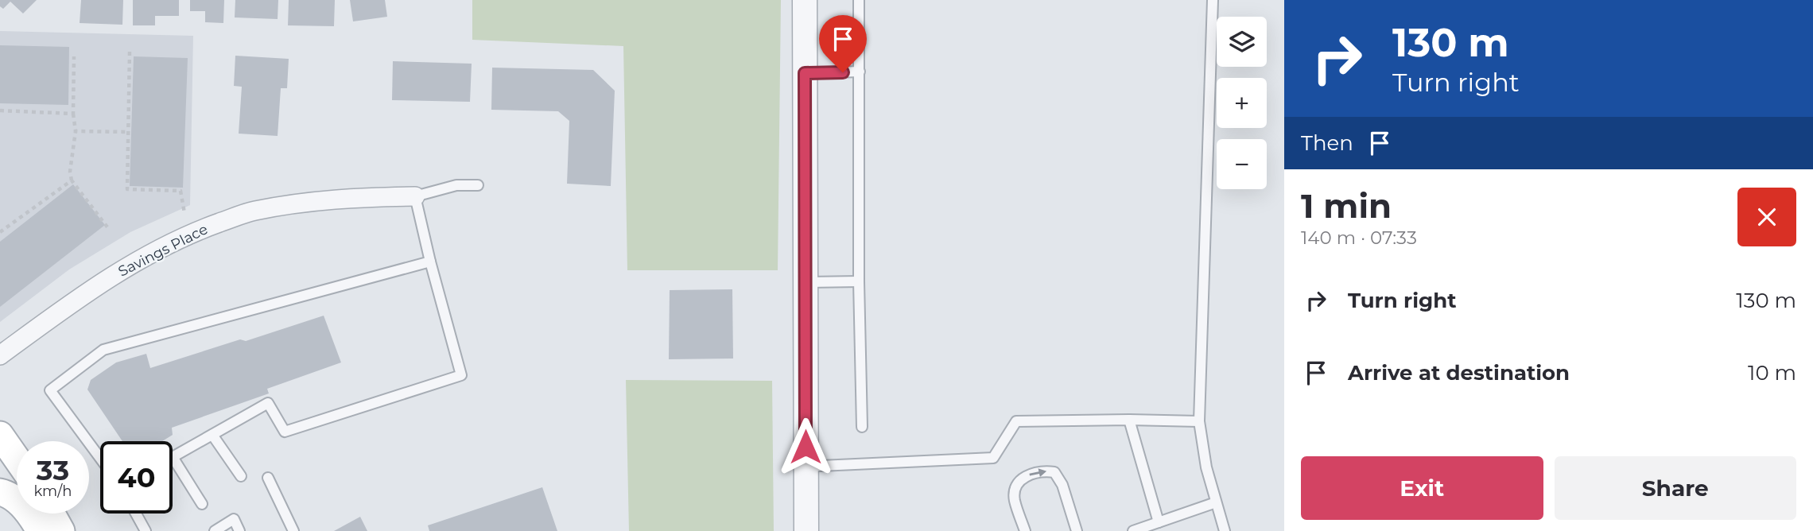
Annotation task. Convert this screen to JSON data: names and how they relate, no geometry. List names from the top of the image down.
{
  "streets": {
    "street": ["Savings Place"]
  },
  "page": {
    "turn": ["130 m", "Turn right"],
    "map_buttons": ["+", "−"],
    "then": "Then",
    "heading": ["1 min", "140 m · 07:33"],
    "list": [
      {
        "name": "Turn right",
        "value": "130 m"
      },
      {
        "name": "Arrive at destination",
        "value": "10 m"
      }
    ],
    "speed": "33 km/h",
    "limit": "40",
    "buttons": ["Exit", "Share"]
  }
}
